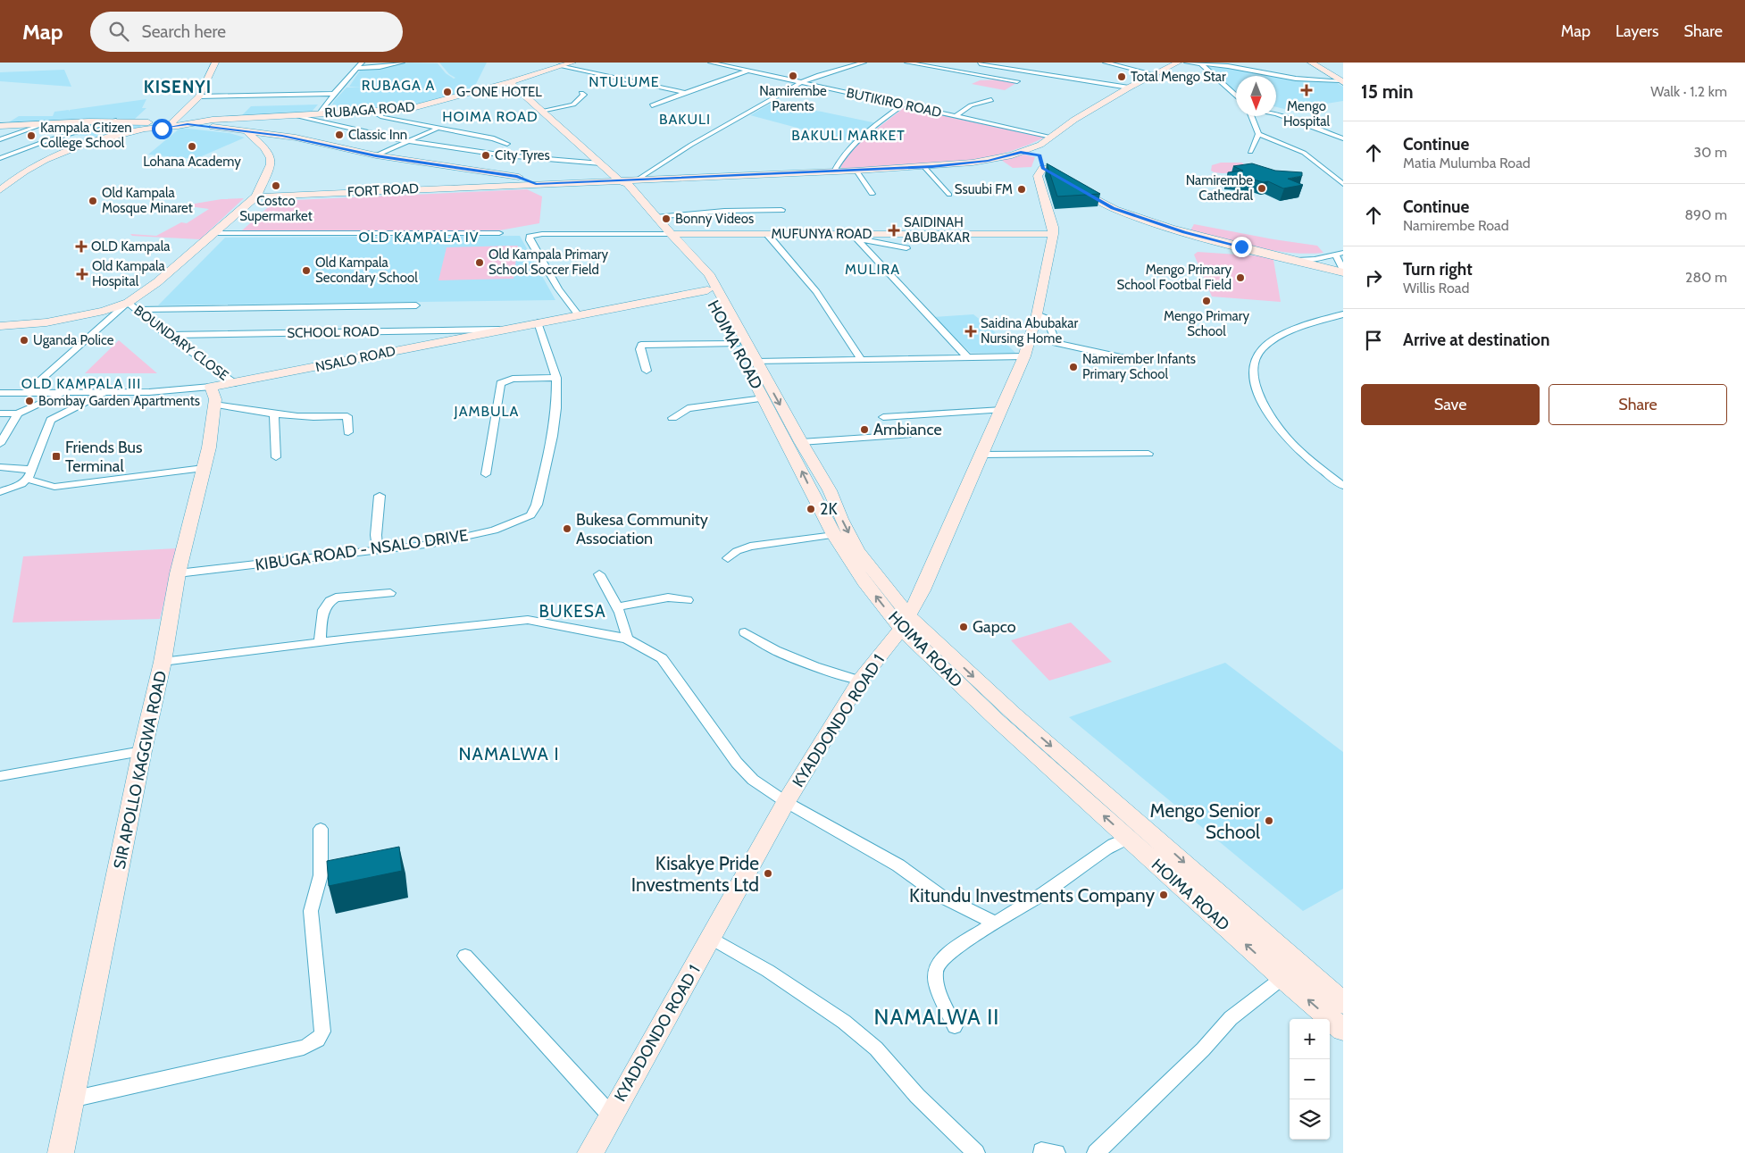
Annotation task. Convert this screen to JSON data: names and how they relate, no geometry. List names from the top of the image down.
{
  "streets": {
    "main road": [
      "RUBAGA ROAD",
      "FORT ROAD",
      "MUFUNYA ROAD",
      "HOIMA ROAD",
      "NSALO ROAD",
      "KYADDONDO ROAD 1",
      "SIR APOLLO KAGGWA ROAD"
    ],
    "street": [
      "BUTIKIRO ROAD",
      "SCHOOL ROAD",
      "BOUNDARY CLOSE",
      "KIBUGA ROAD - NSALO DRIVE"
    ]
  },
  "crossings": [
    ["RUBAGA ROAD", "HOIMA ROAD"],
    ["FORT ROAD", "HOIMA ROAD"],
    ["MUFUNYA ROAD", "HOIMA ROAD"],
    ["MUFUNYA ROAD", "KYADDONDO ROAD 1"],
    ["SCHOOL ROAD", "BOUNDARY CLOSE"],
    ["SCHOOL ROAD", "NSALO ROAD"],
    ["BOUNDARY CLOSE", "NSALO ROAD"],
    ["HOIMA ROAD", "NSALO ROAD"],
    ["HOIMA ROAD", "KYADDONDO ROAD 1"],
    ["NSALO ROAD", "KIBUGA ROAD - NSALO DRIVE"],
    ["NSALO ROAD", "SIR APOLLO KAGGWA ROAD"],
    ["KIBUGA ROAD - NSALO DRIVE", "SIR APOLLO KAGGWA ROAD"]
  ],
  "districts": [
    "NTULUME",
    "RUBAGA A",
    "KISENYI",
    "HOIMA ROAD",
    "BAKULI",
    "BAKULI MARKET",
    "OLD KAMPALA IV",
    "MULIRA",
    "OLD KAMPALA III",
    "JAMBULA",
    "BUKESA",
    "NAMALWA I",
    "NAMALWA II"
  ],
  "places": {
    "other": [
      "Namirembe Parents",
      "Total Mengo Star",
      "G-ONE HOTEL",
      "Classic Inn",
      "Kampala Citizen College School",
      "Lohana Academy",
      "City Tyres",
      "Costco Supermarket",
      "Namirembe Cathedral",
      "Ssuubi FM",
      "Old Kampala Mosque Minaret",
      "Bonny Videos",
      "Old Kampala Primary School Soccer Field",
      "Old Kampala Secondary School",
      "Mengo Primary School Footbal Field",
      "Mengo Primary School",
      "Uganda Police",
      "Namirember Infants Primary School",
      "Bombay Garden Apartments",
      "Ambiance",
      "2K",
      "Bukesa Community Association",
      "Gapco",
      "Mengo Senior School",
      "Kisakye Pride Investments Ltd",
      "Kitundu Investments Company"
    ],
    "health": [
      "Mengo Hospital",
      "SAIDINAH ABUBAKAR",
      "OLD Kampala",
      "Old Kampala Hospital",
      "Saidina Abubakar Nursing Home"
    ],
    "transit": ["Friends Bus Terminal"]
  },
  "north": "bottom",
  "page": {
    "header": "Map",
    "search": "Search here",
    "nav": ["Map", "Layers", "Share"],
    "heading": ["15 min", "Walk · 1.2 km"],
    "list": [
      ["Continue", "Matia Mulumba Road", "30 m"],
      ["Continue", "Namirembe Road", "890 m"],
      ["Turn right", "Willis Road", "280 m"],
      "Arrive at destination"
    ],
    "buttons": ["Save", "Share"],
    "map_buttons": ["+", "−"]
  }
}
